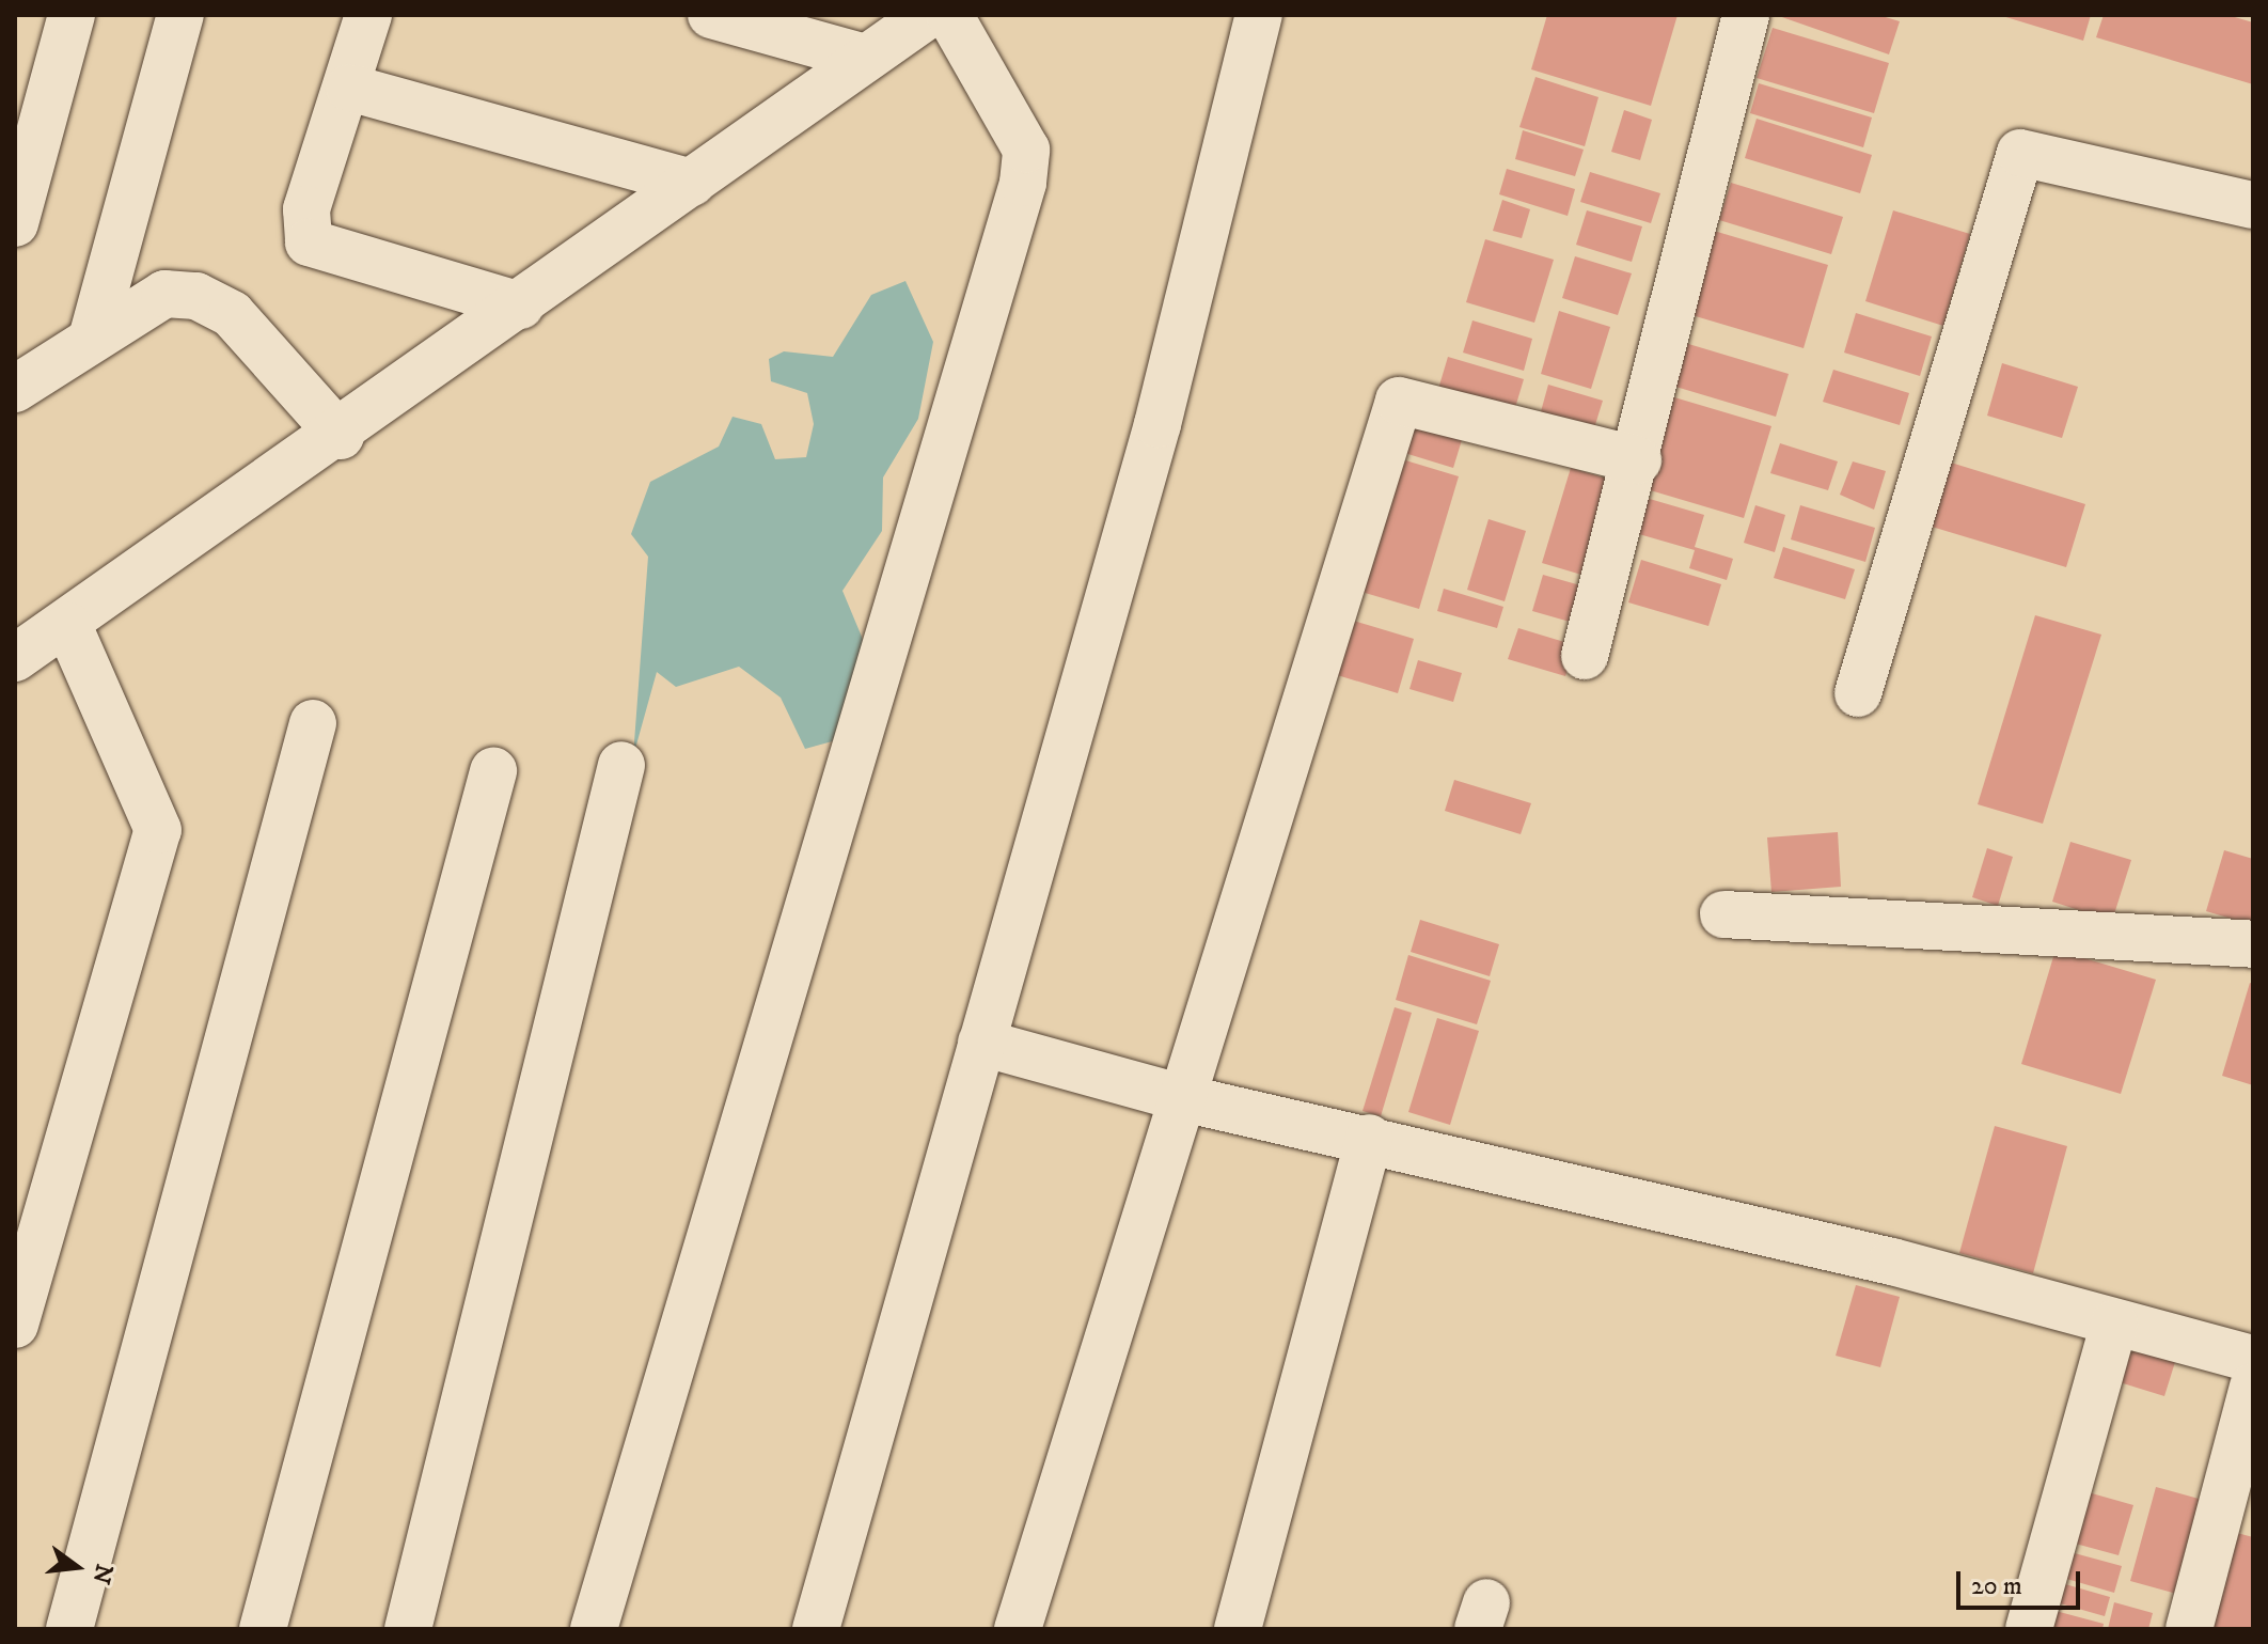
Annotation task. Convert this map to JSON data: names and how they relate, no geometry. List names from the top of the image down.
{
  "scale_bar": "20 m",
  "north": "right"
}
